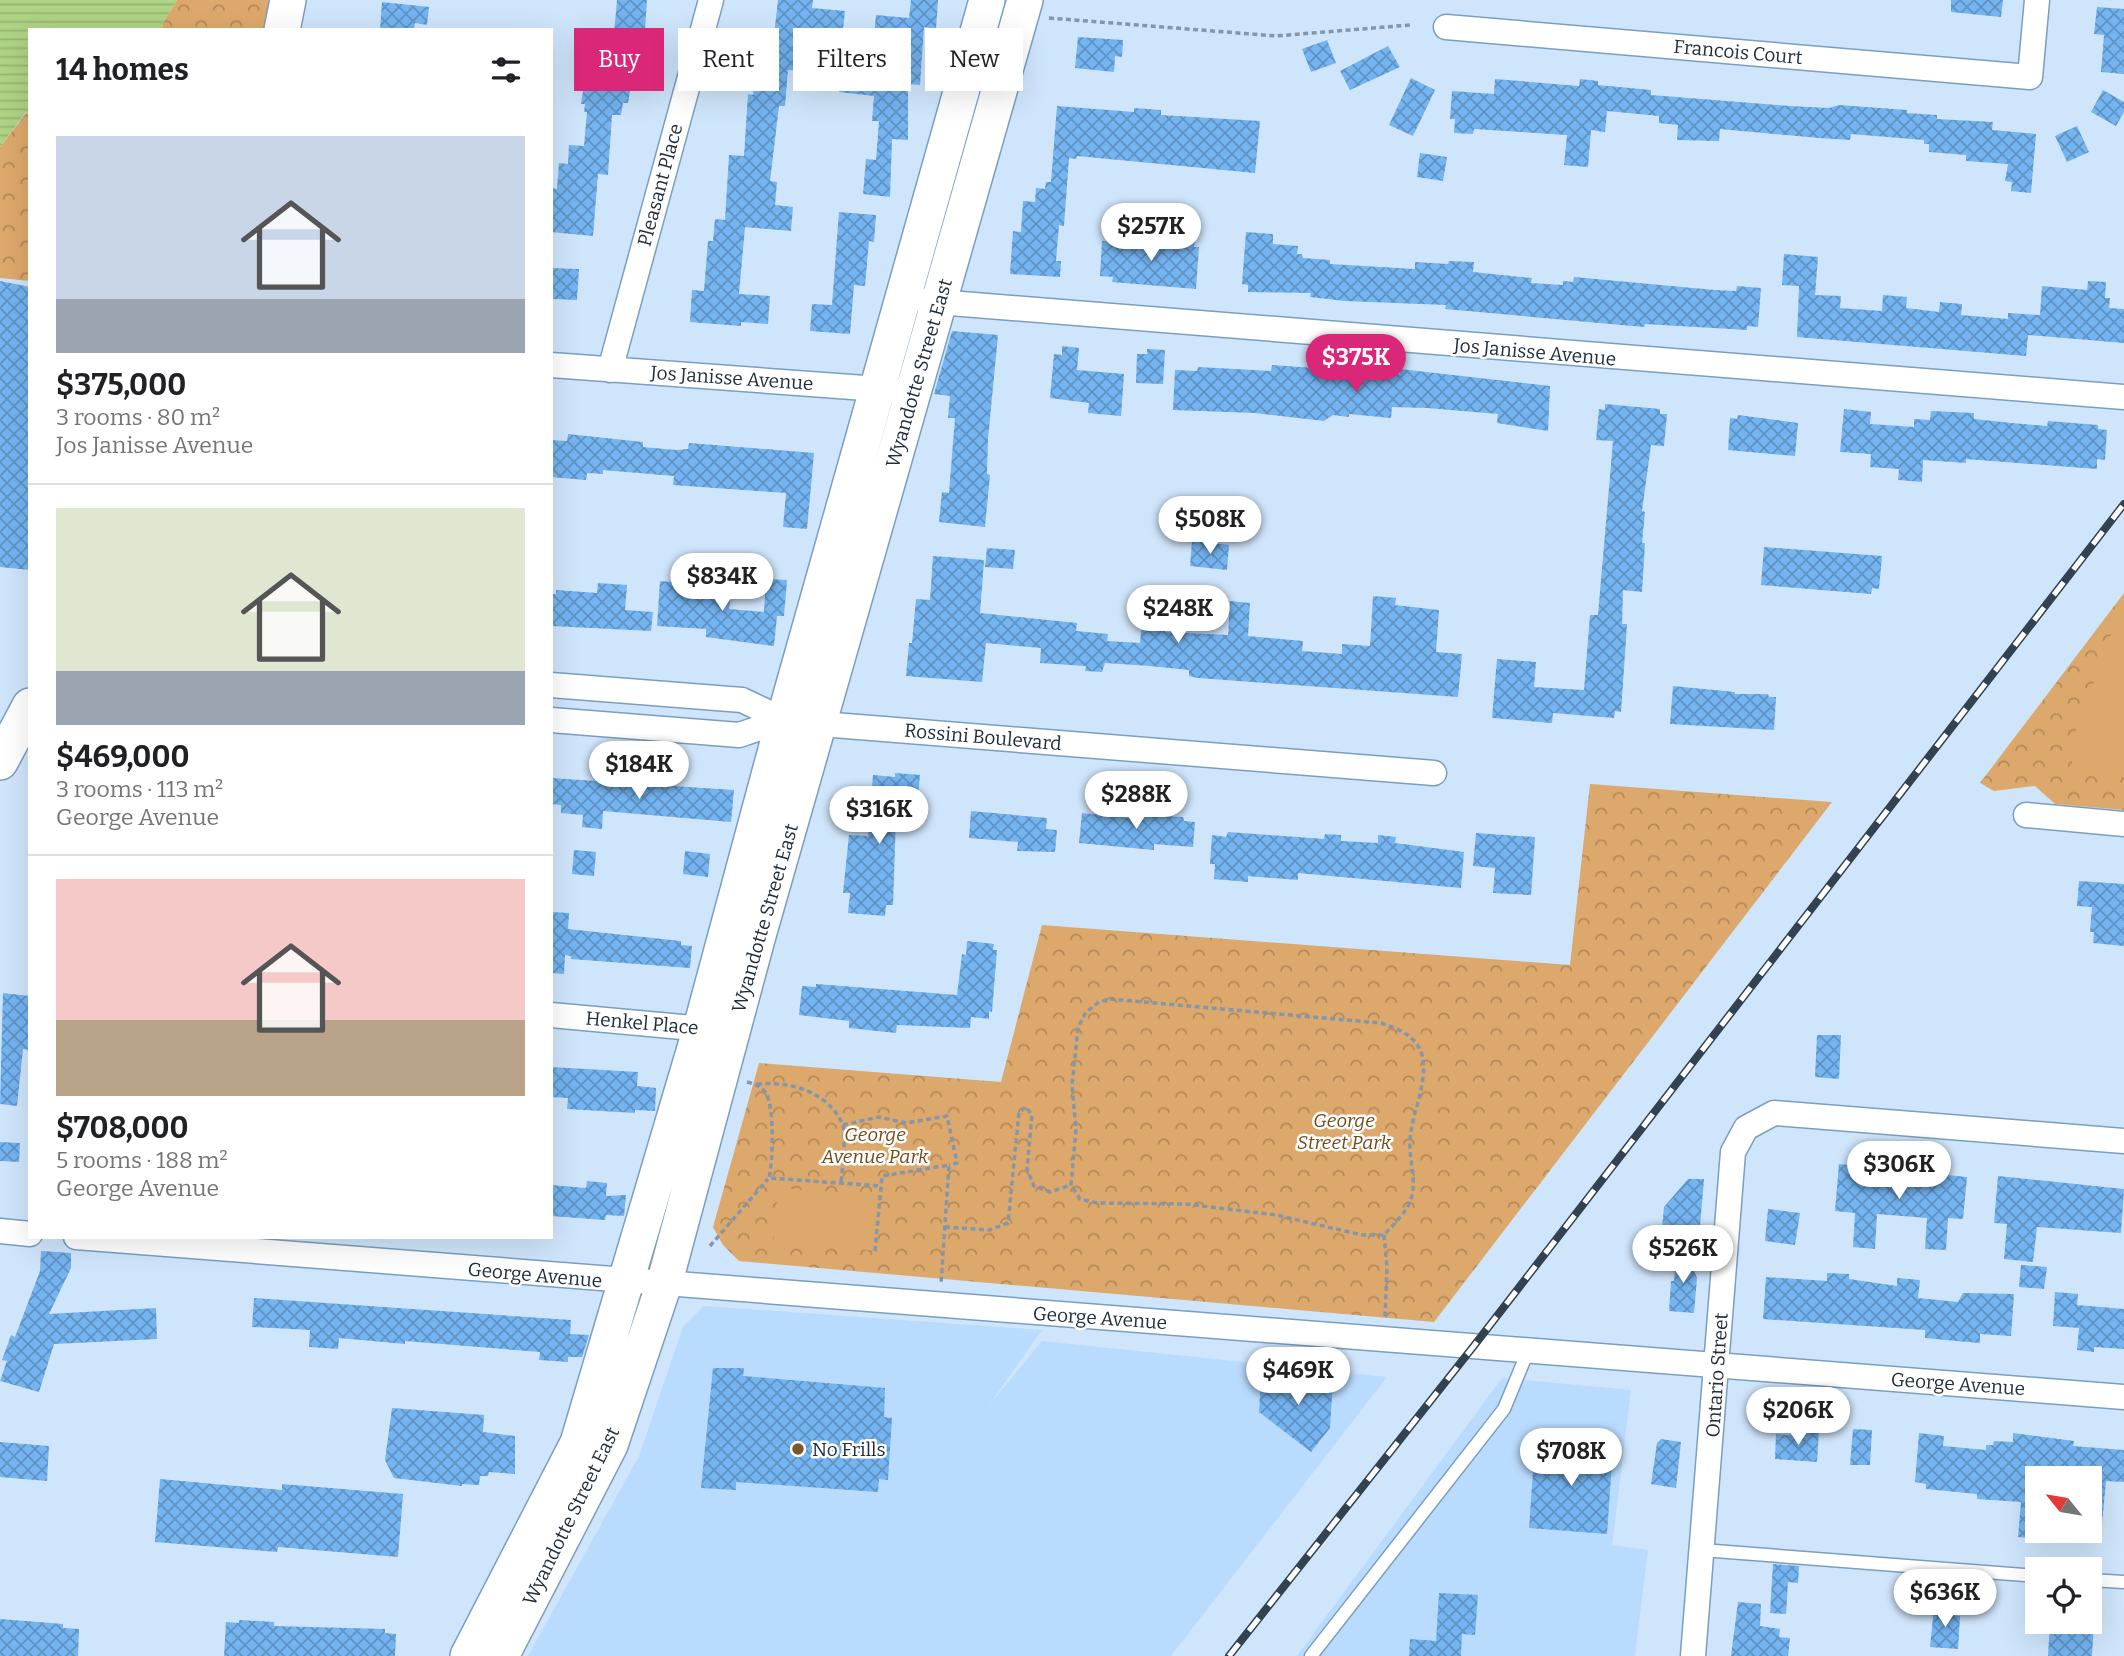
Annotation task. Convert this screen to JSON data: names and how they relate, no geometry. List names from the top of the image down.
{
  "streets": {
    "main road": ["Wyandotte Street East"],
    "street": [
      "Francois Court",
      "Pleasant Place",
      "Jos Janisse Avenue",
      "Rossini Boulevard",
      "Henkel Place",
      "George Avenue",
      "Ontario Street"
    ]
  },
  "crossings": [
    ["Pleasant Place", "Jos Janisse Avenue"],
    ["Jos Janisse Avenue", "Wyandotte Street East"],
    ["Wyandotte Street East", "Rossini Boulevard"],
    ["Wyandotte Street East", "Henkel Place"],
    ["Wyandotte Street East", "George Avenue"],
    ["George Avenue", "Ontario Street"]
  ],
  "parks": ["George Street Park", "George Avenue Park"],
  "places": ["No Frills"],
  "north": "top left",
  "page": {
    "chip": [
      "Buy",
      "Rent",
      "Filters",
      "New"
    ],
    "heading": "14 homes",
    "list": [
      {
        "name": "$375,000",
        "note": "3 rooms · 80 m² · Jos Janisse Avenue"
      },
      {
        "name": "$469,000",
        "note": "3 rooms · 113 m² · George Avenue"
      },
      {
        "name": "$708,000",
        "note": "5 rooms · 188 m² · George Avenue"
      }
    ],
    "price": [
      "$257K",
      "$375K",
      "$508K",
      "$834K",
      "$248K",
      "$184K",
      "$288K",
      "$316K",
      "$306K",
      "$526K",
      "$469K",
      "$206K",
      "$708K",
      "$636K"
    ]
  }
}
